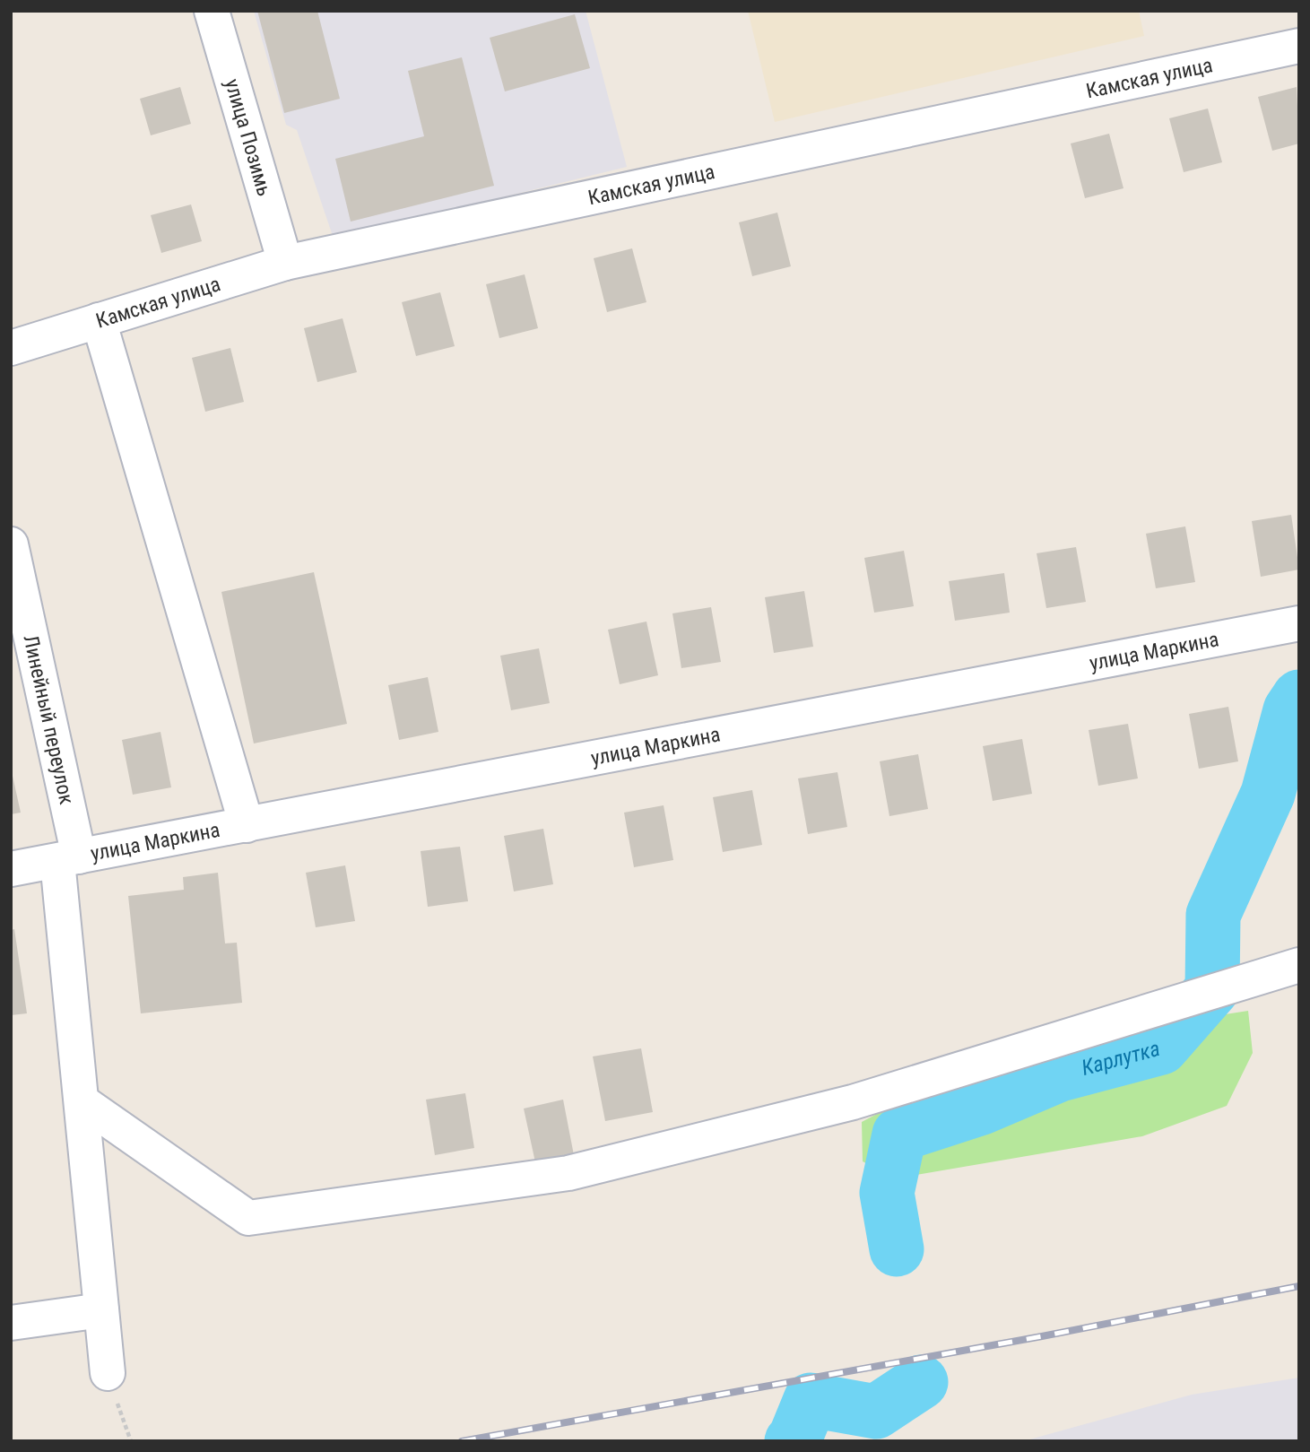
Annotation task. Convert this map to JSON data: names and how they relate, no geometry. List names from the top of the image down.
{
  "streets": {
    "street": [
      "Камская улица",
      "улица Позимь",
      "улица Маркина",
      "Линейный переулок"
    ]
  },
  "crossings": [
    ["Камская улица", "улица Позимь"],
    ["улица Маркина", "Линейный переулок"]
  ],
  "water": ["Карлутка"]
}
